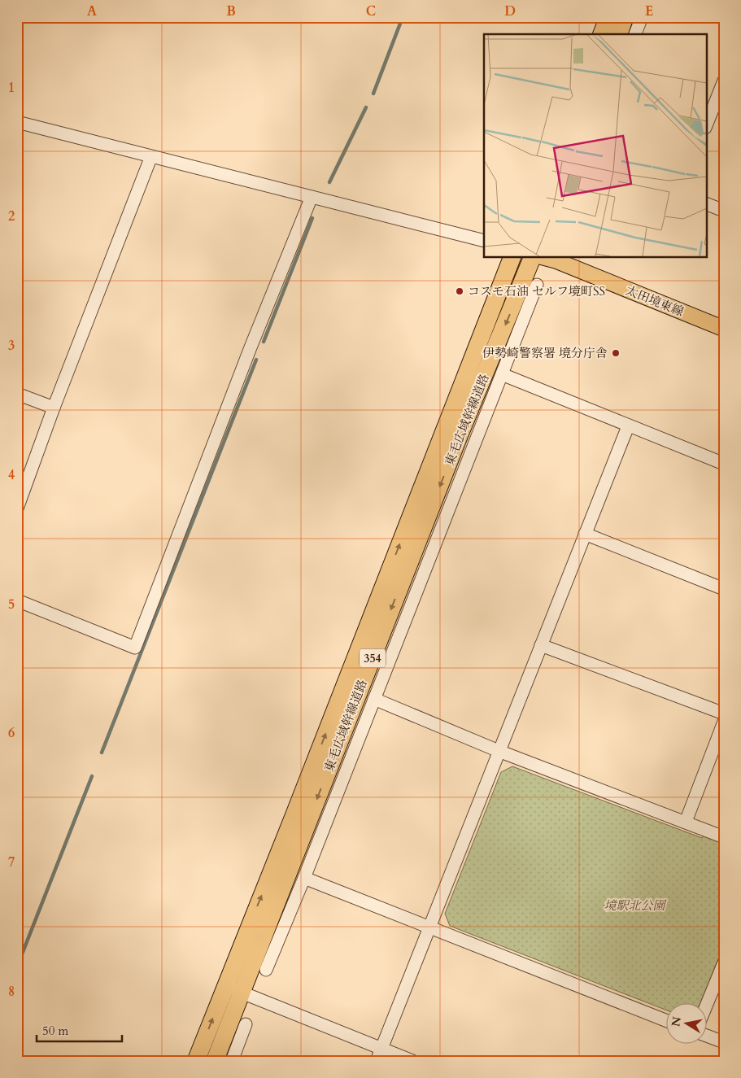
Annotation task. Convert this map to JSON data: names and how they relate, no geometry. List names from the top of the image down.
{
  "streets": {
    "highway": ["東毛広域幹線道路", "354"],
    "main road": ["太田境東線"]
  },
  "parks": ["境駅北公園"],
  "places": ["コスモ石油 セルフ境町SS", "伊勢崎警察署 境分庁舎"],
  "scale_bar": "50 m",
  "north": "left",
  "grid": {
    "columns": [
      "A",
      "B",
      "C",
      "D",
      "E"
    ],
    "rows": [
      "1",
      "2",
      "3",
      "4",
      "5",
      "6",
      "7",
      "8"
    ]
  }
}
